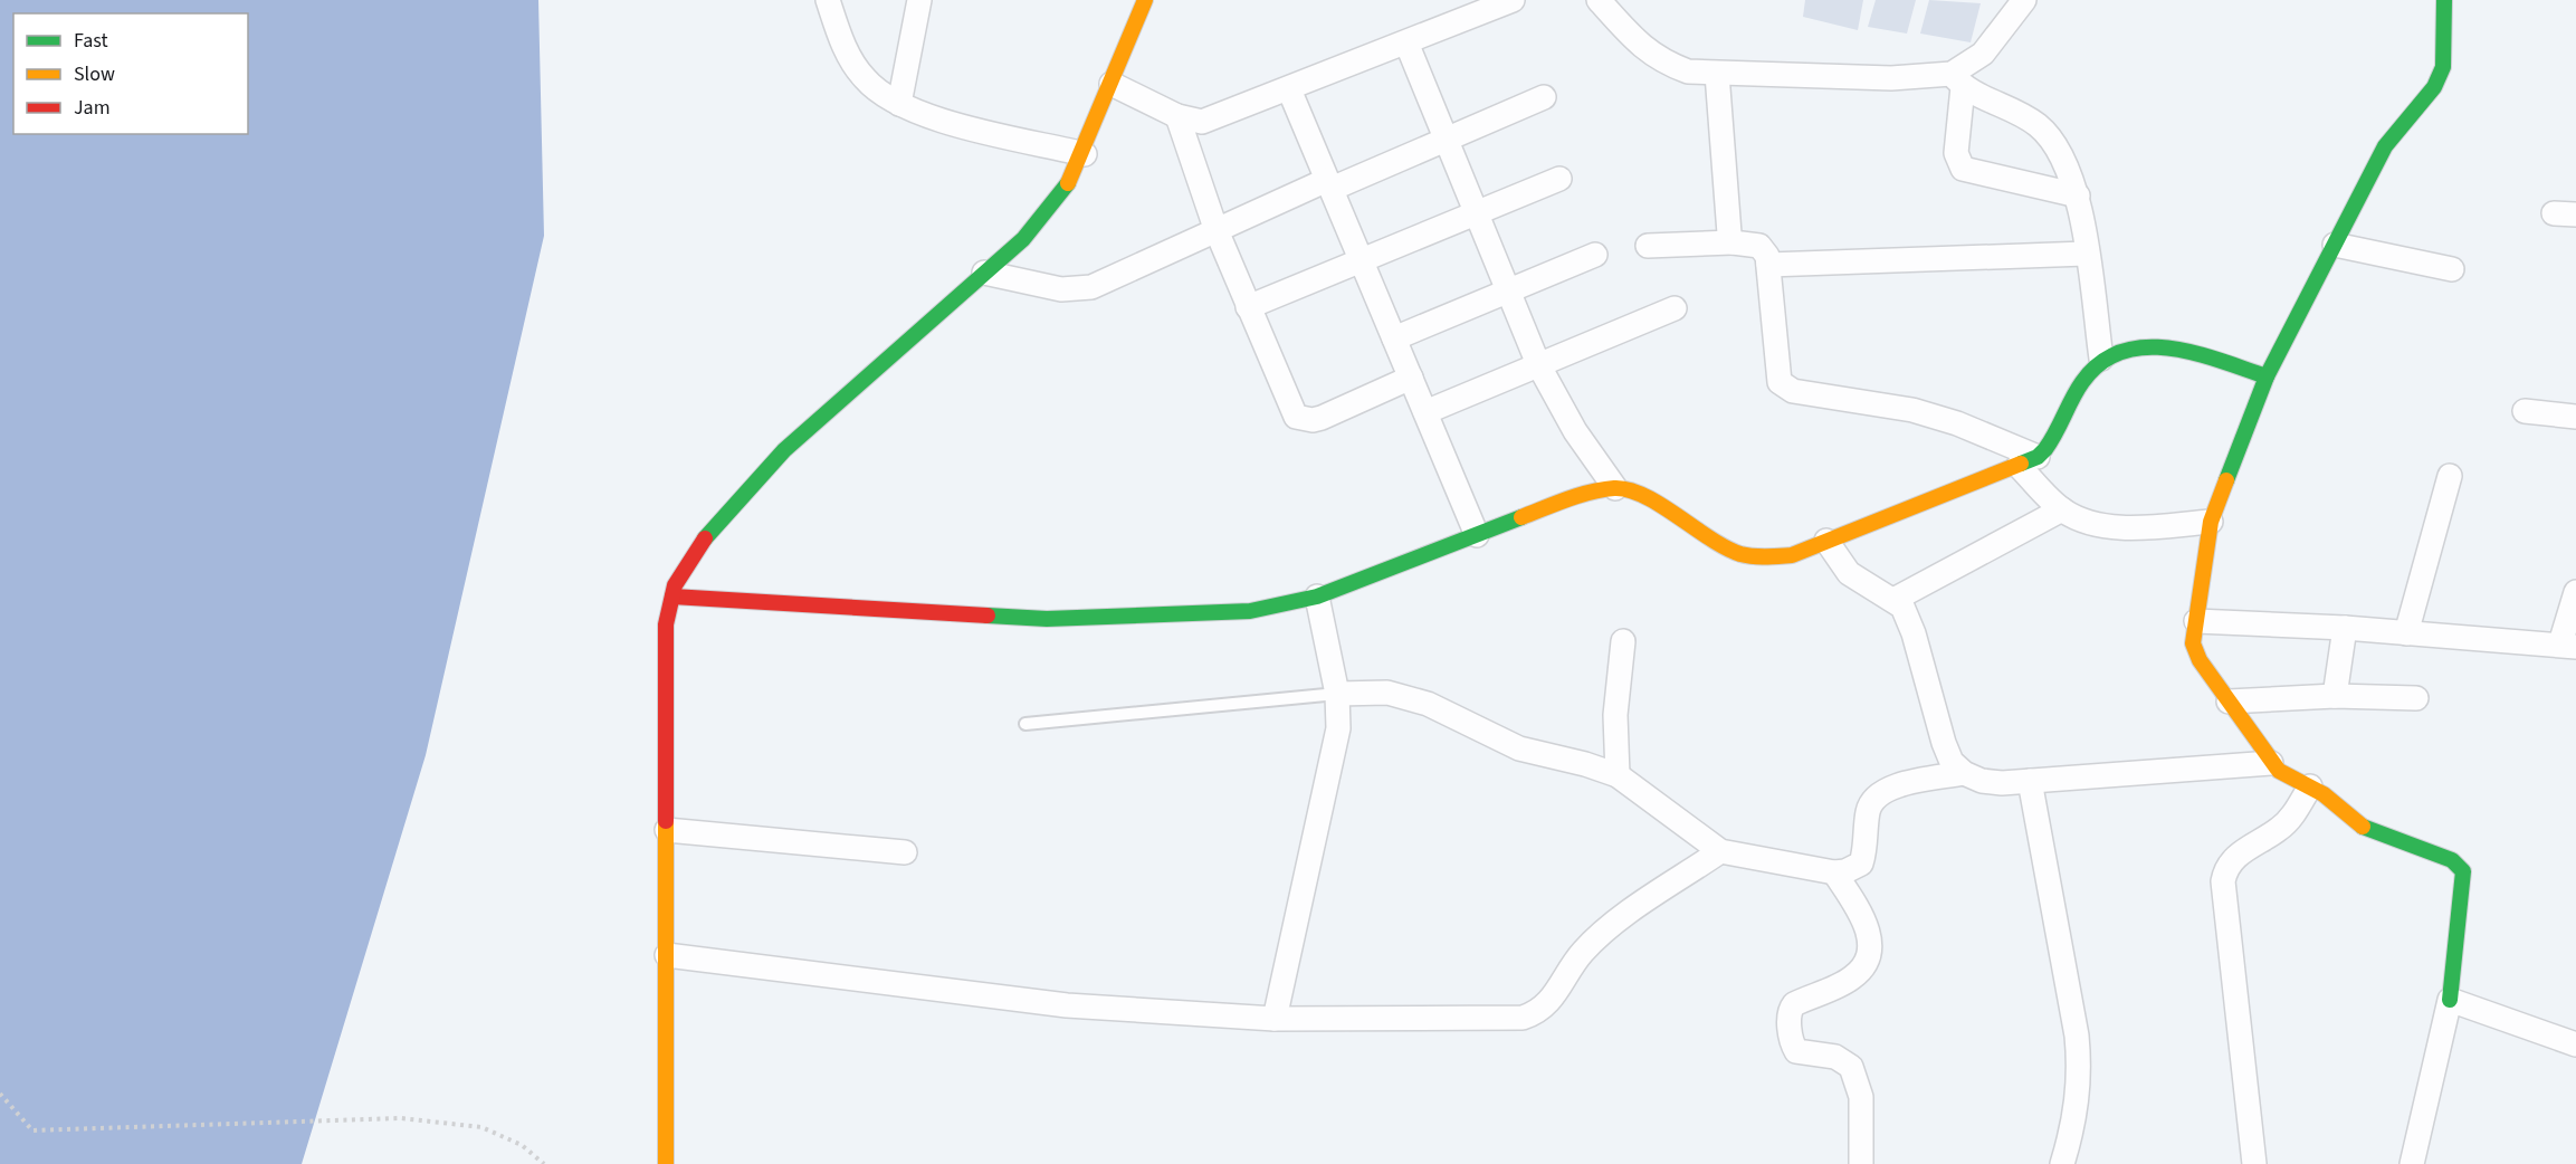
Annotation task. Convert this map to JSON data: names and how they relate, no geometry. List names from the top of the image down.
{
  "legend": ["Fast", "Slow", "Jam"]
}
